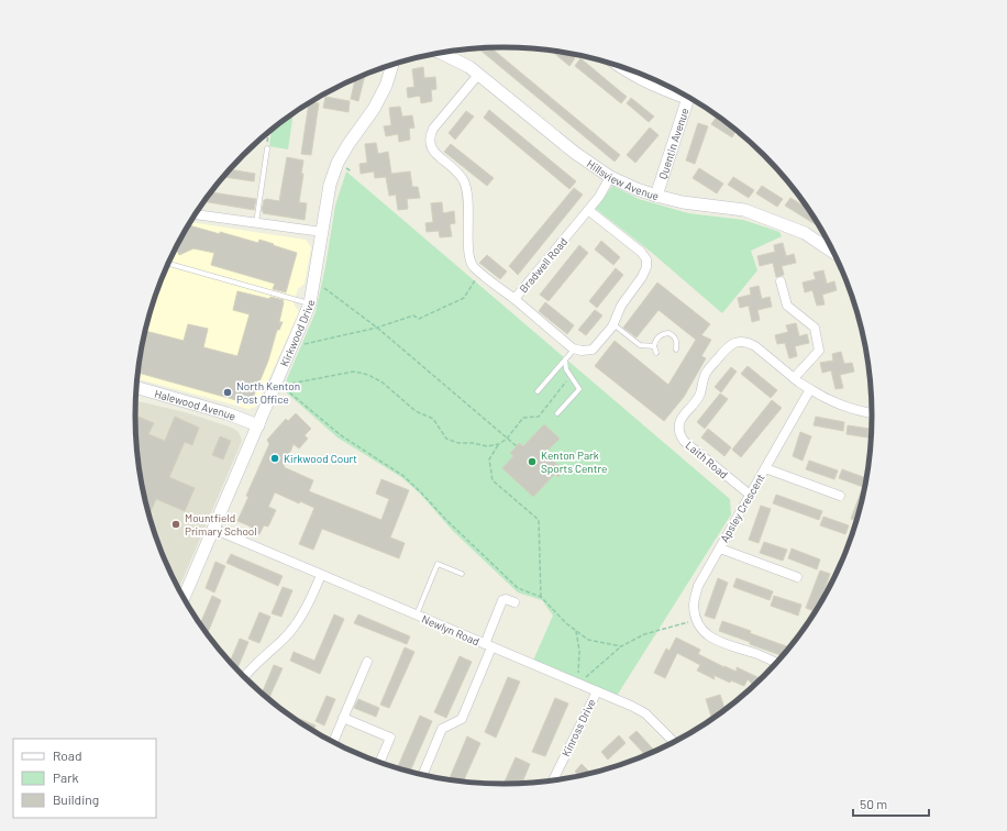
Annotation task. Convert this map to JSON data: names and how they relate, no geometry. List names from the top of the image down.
{
  "streets": {
    "street": [
      "Quentin Avenue",
      "Hillsview Avenue",
      "Bradwell Road",
      "Kirkwood Drive",
      "Halewood Avenue",
      "Laith Road",
      "Apsley Crescent",
      "Newlyn Road",
      "Kinross Drive"
    ]
  },
  "crossings": [
    ["Quentin Avenue", "Hillsview Avenue"],
    ["Hillsview Avenue", "Bradwell Road"],
    ["Kirkwood Drive", "Halewood Avenue"],
    ["Kirkwood Drive", "Newlyn Road"],
    ["Laith Road", "Apsley Crescent"],
    ["Newlyn Road", "Kinross Drive"]
  ],
  "places": [
    "North Kenton Post Office",
    "Kirkwood Court",
    "Kenton Park Sports Centre",
    "Mountfield Primary School"
  ],
  "legend": ["Road", "Park", "Building"],
  "scale_bar": "50 m"
}
